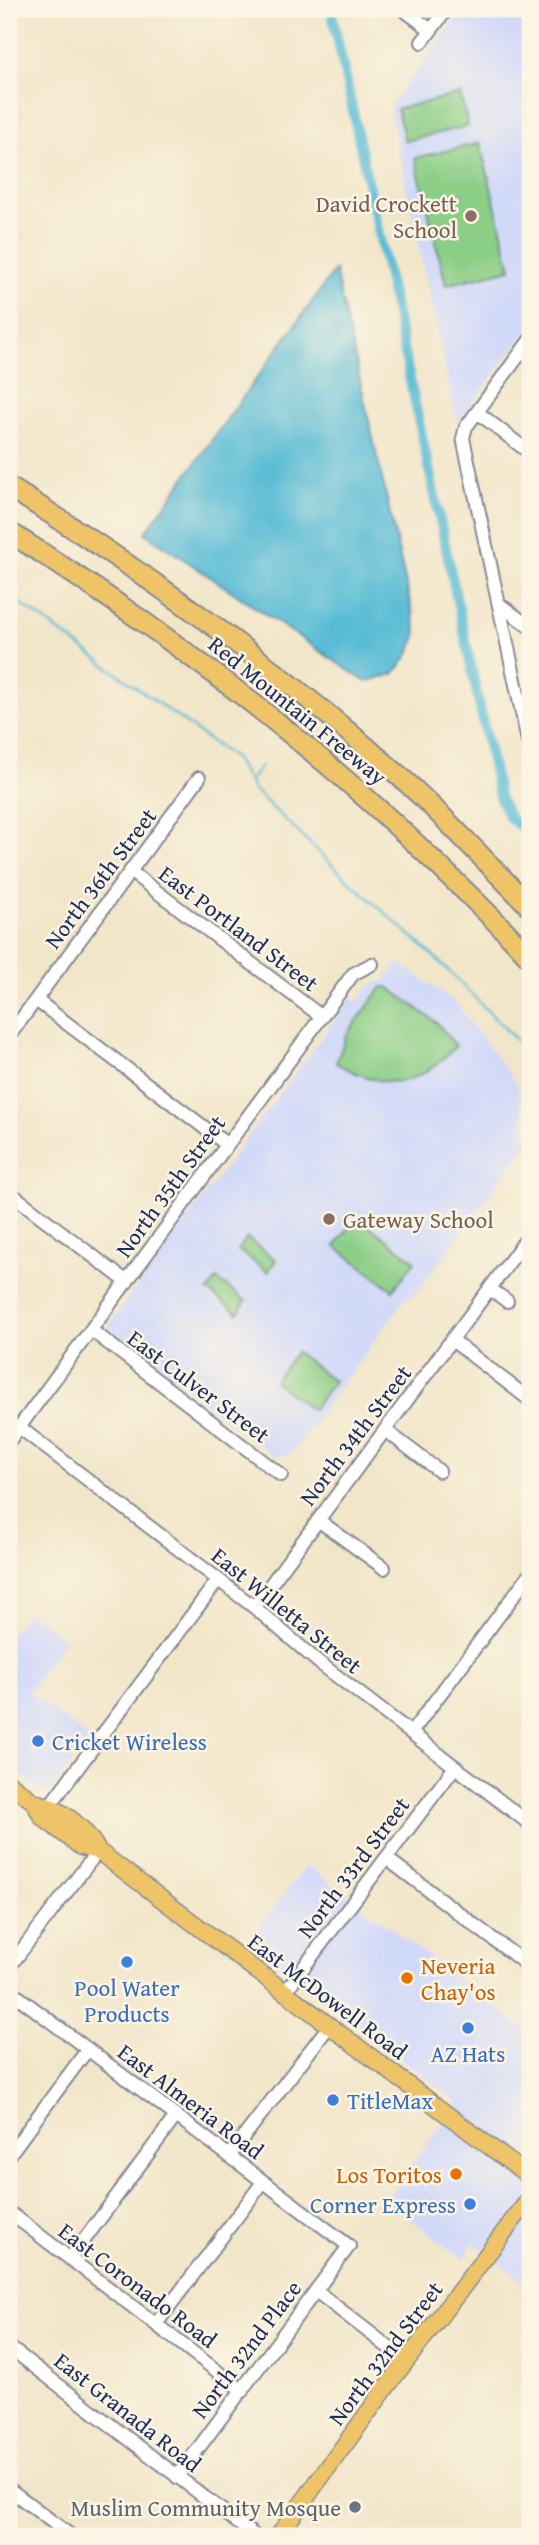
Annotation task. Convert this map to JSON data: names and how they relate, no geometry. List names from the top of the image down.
{
  "streets": {
    "highway": ["Red Mountain Freeway"],
    "main road": ["East McDowell Road", "North 32nd Street"],
    "street": [
      "North 36th Street",
      "East Portland Street",
      "North 35th Street",
      "East Culver Street",
      "North 34th Street",
      "East Willetta Street",
      "North 33rd Street",
      "East Almeria Road",
      "East Coronado Road",
      "North 32nd Place",
      "East Granada Road"
    ]
  },
  "crossings": [
    ["North 36th Street", "East Portland Street"],
    ["East Portland Street", "North 35th Street"],
    ["North 35th Street", "East Culver Street"],
    ["North 35th Street", "East Willetta Street"],
    ["North 34th Street", "East Willetta Street"],
    ["East Willetta Street", "North 33rd Street"],
    ["North 33rd Street", "East McDowell Road"],
    ["East Almeria Road", "North 32nd Place"],
    ["East Coronado Road", "North 32nd Place"],
    ["North 32nd Place", "East Granada Road"]
  ],
  "places": [
    "David Crockett School",
    "Gateway School",
    "Cricket Wireless",
    "Pool Water Products",
    "Neveria Chay'os",
    "AZ Hats",
    "TitleMax",
    "Los Toritos",
    "Corner Express",
    "Muslim Community Mosque"
  ]
}
